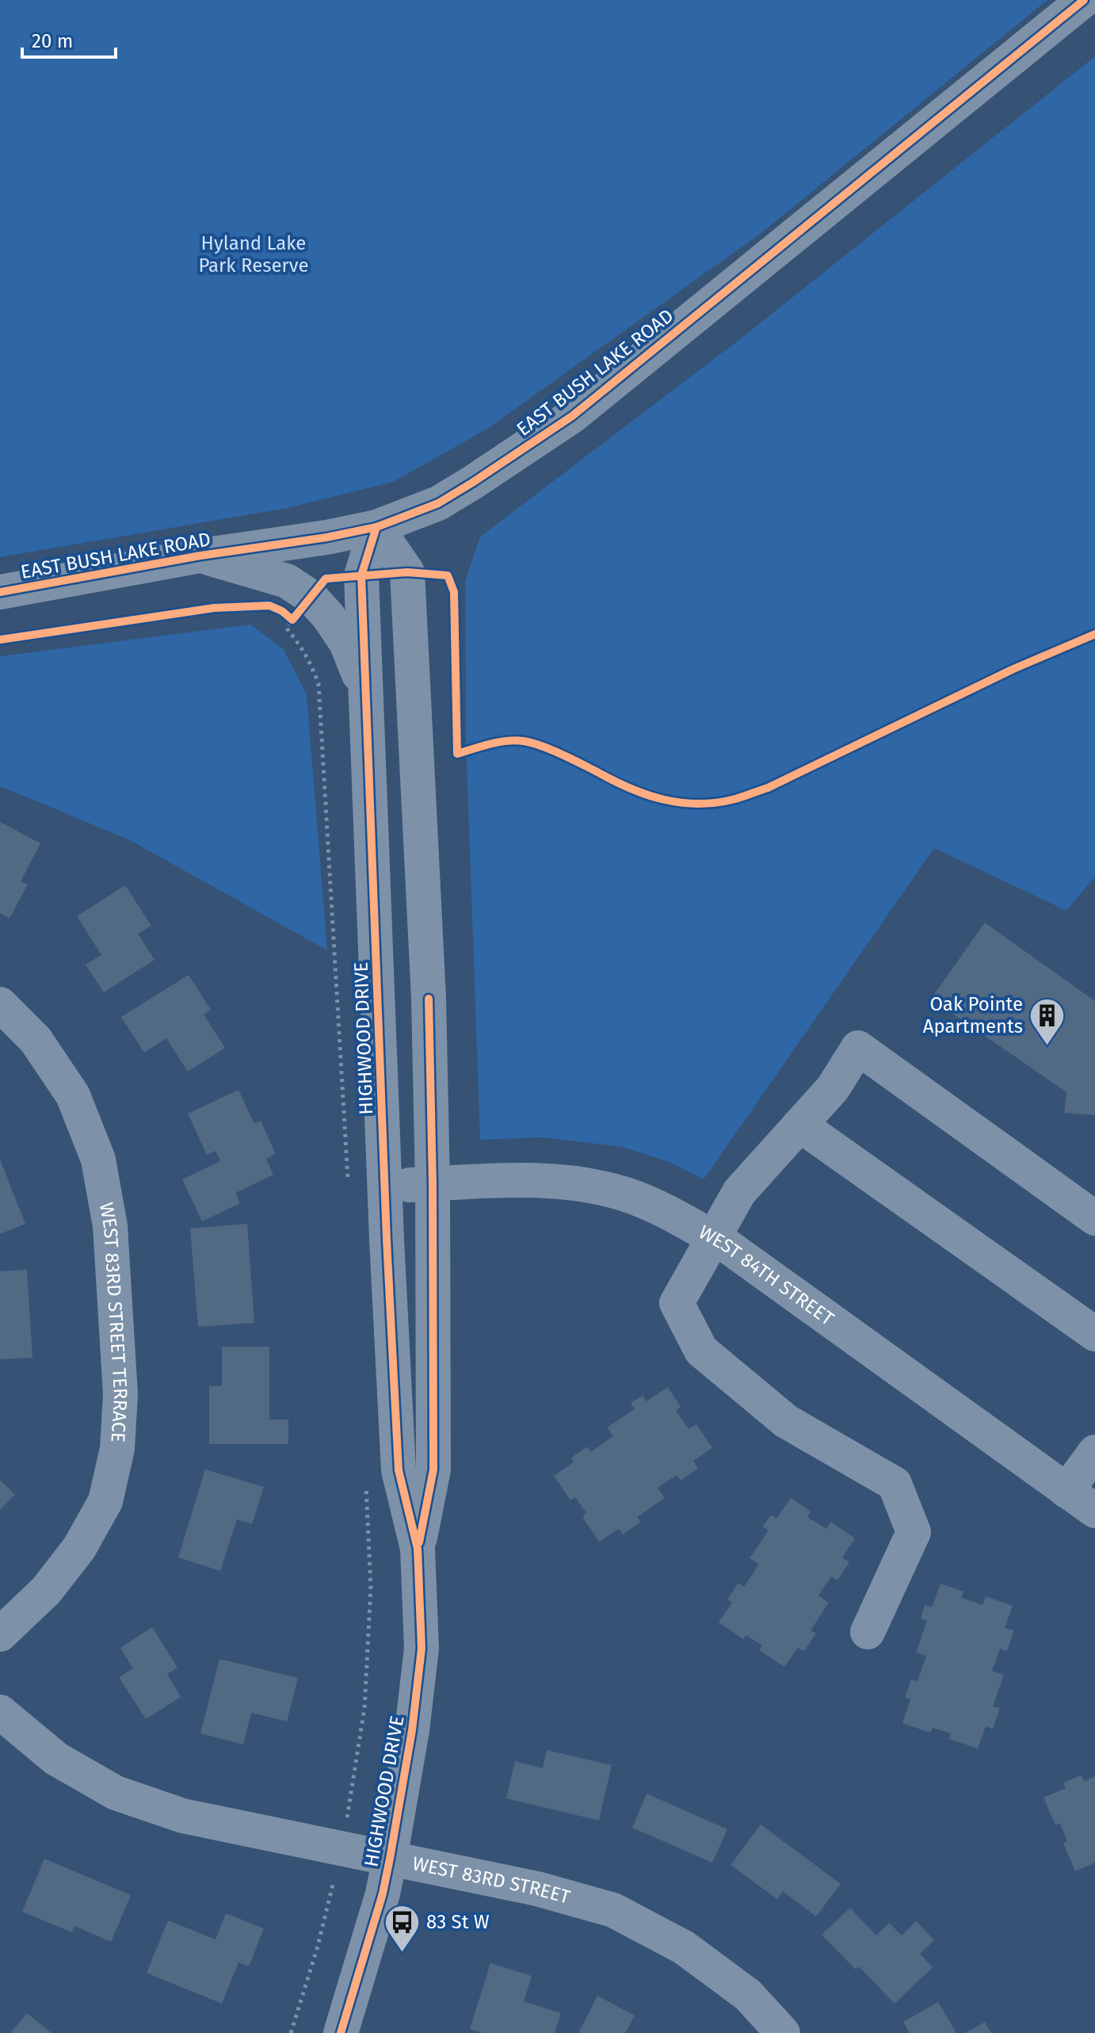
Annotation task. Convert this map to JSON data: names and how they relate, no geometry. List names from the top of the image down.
{
  "streets": {
    "street": [
      "EAST BUSH LAKE ROAD",
      "HIGHWOOD DRIVE",
      "WEST 84TH STREET",
      "WEST 83RD STREET TERRACE",
      "WEST 83RD STREET"
    ]
  },
  "crossings": [
    ["EAST BUSH LAKE ROAD", "HIGHWOOD DRIVE"],
    ["HIGHWOOD DRIVE", "WEST 84TH STREET"],
    ["HIGHWOOD DRIVE", "WEST 83RD STREET"]
  ],
  "parks": ["Hyland Lake Park Reserve"],
  "places": {
    "building": ["Oak Pointe Apartments"],
    "bus stop": ["83 St W"]
  },
  "scale_bar": "20 m"
}
